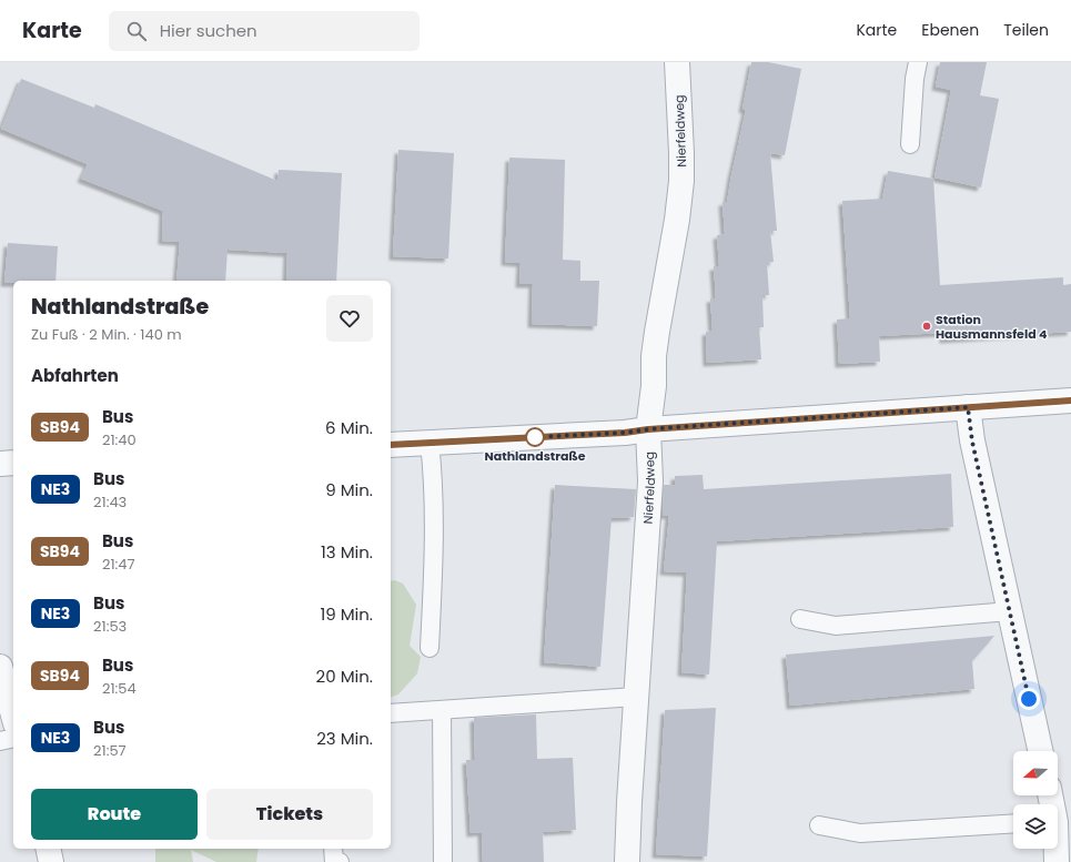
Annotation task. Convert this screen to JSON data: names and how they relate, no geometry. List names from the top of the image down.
{
  "streets": {
    "street": ["Nierfeldweg"]
  },
  "places": ["Station Hausmannsfeld 4", "Nathlandstraße"],
  "lines": ["bus line SB94"],
  "north": "left",
  "page": {
    "header": "Karte",
    "search": "Hier suchen",
    "nav": ["Karte", "Ebenen", "Teilen"],
    "heading": [
      ["Nathlandstraße", "Zu Fuß · 2 Min. · 140 m"],
      "Abfahrten"
    ],
    "list": [
      {
        "mark": "SB94",
        "name": "Bus",
        "note": "21:40",
        "value": "6 Min."
      },
      {
        "mark": "NE3",
        "name": "Bus",
        "note": "21:43",
        "value": "9 Min."
      },
      {
        "mark": "SB94",
        "name": "Bus",
        "note": "21:47",
        "value": "13 Min."
      },
      {
        "mark": "NE3",
        "name": "Bus",
        "note": "21:53",
        "value": "19 Min."
      },
      {
        "mark": "SB94",
        "name": "Bus",
        "note": "21:54",
        "value": "20 Min."
      },
      {
        "mark": "NE3",
        "name": "Bus",
        "note": "21:57",
        "value": "23 Min."
      }
    ],
    "buttons": ["Route", "Tickets"]
  }
}
